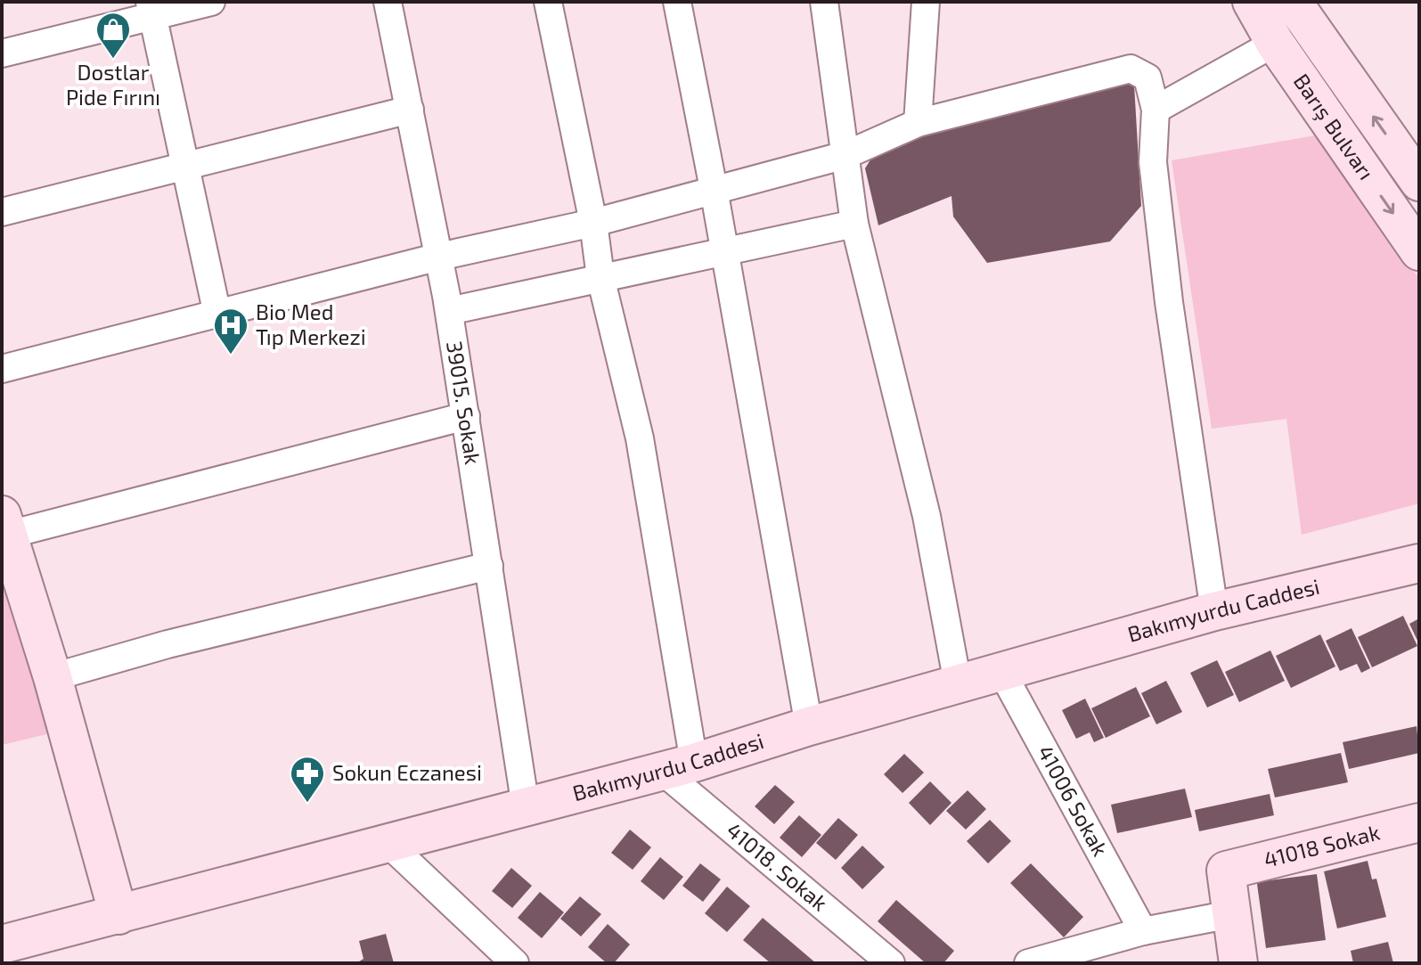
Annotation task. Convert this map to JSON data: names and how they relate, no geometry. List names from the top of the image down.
{
  "streets": {
    "main road": ["Barış Bulvarı", "Bakımyurdu Caddesi", "41018 Sokak"],
    "street": ["39015. Sokak", "41006 Sokak", "41018. Sokak"]
  },
  "crossings": [
    ["39015. Sokak", "Bakımyurdu Caddesi"],
    ["Bakımyurdu Caddesi", "41006 Sokak"],
    ["Bakımyurdu Caddesi", "41018. Sokak"]
  ],
  "places": {
    "shop": ["Dostlar Pide Fırını"],
    "hospital": ["Bio Med Tıp Merkezi"],
    "pharmacy": ["Sokun Eczanesi"]
  }
}
